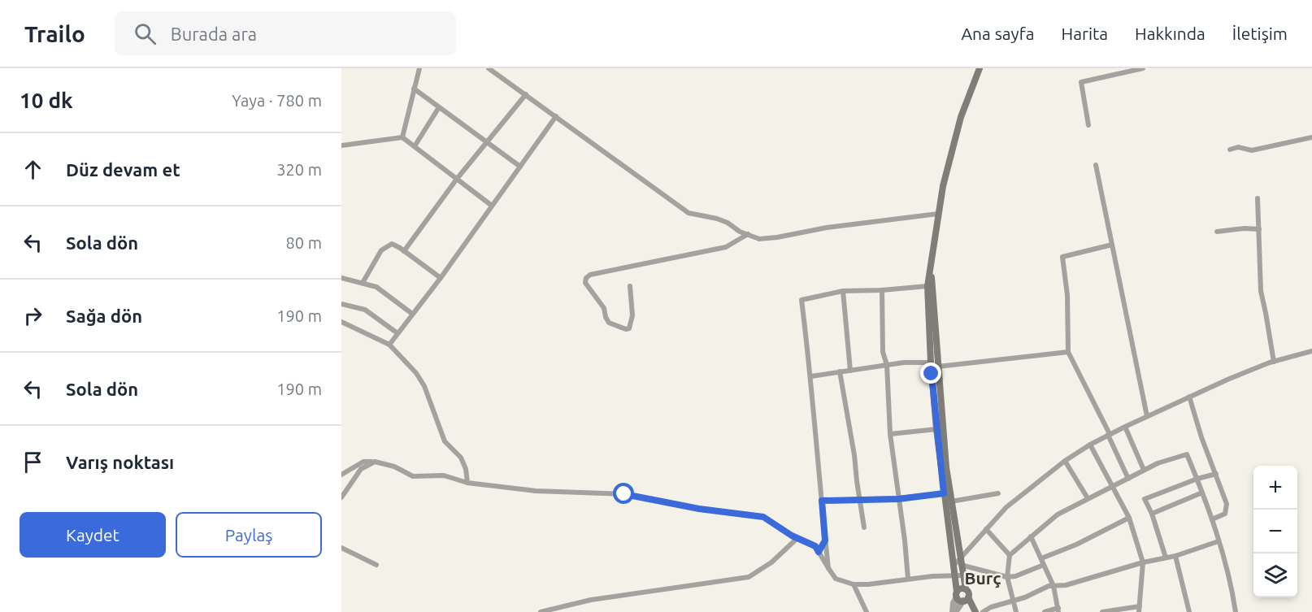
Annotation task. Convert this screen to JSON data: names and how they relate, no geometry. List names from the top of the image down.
{
  "districts": ["Burç"],
  "page": {
    "header": "Trailo",
    "search": "Burada ara",
    "nav": [
      "Ana sayfa",
      "Harita",
      "Hakkında",
      "İletişim"
    ],
    "heading": ["10 dk", "Yaya · 780 m"],
    "list": [
      ["Düz devam et", "320 m"],
      ["Sola dön", "80 m"],
      ["Sağa dön", "190 m"],
      ["Sola dön", "190 m"],
      "Varış noktası"
    ],
    "map_buttons": ["+", "−"],
    "buttons": ["Kaydet", "Paylaş"]
  }
}
